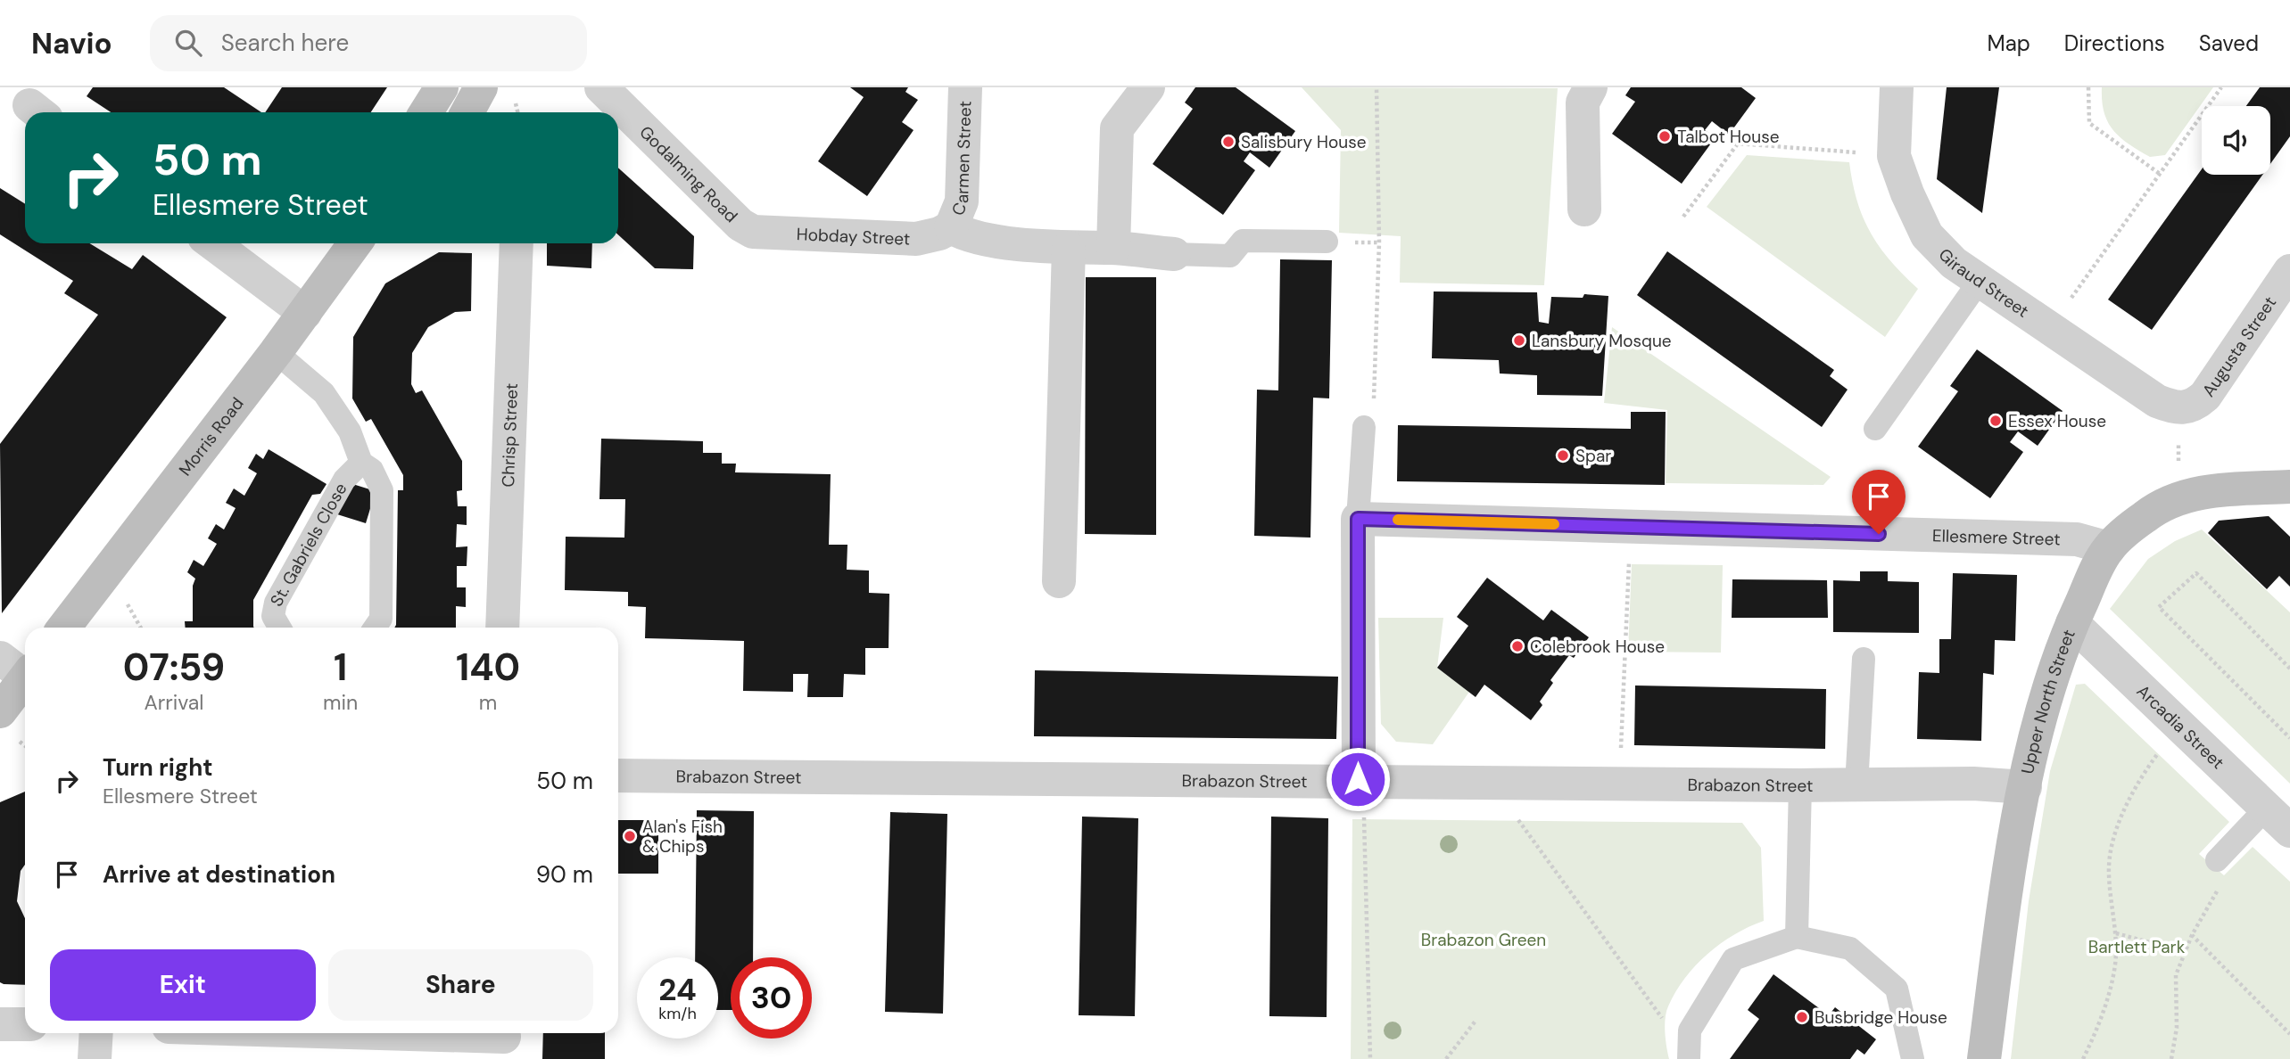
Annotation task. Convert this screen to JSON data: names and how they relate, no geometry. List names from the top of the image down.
{
  "streets": {
    "street": [
      "Carmen Street",
      "Godalming Road",
      "Hobday Street",
      "Giraud Street",
      "Augusta Street",
      "Chrisp Street",
      "Morris Road",
      "Ellesmere Street",
      "Upper North Street",
      "Arcadia Street",
      "Brabazon Street"
    ],
    "lane": ["St. Gabriels Close"]
  },
  "crossings": [
    ["Carmen Street", "Hobday Street"],
    ["Godalming Road", "Hobday Street"],
    ["Giraud Street", "Augusta Street"],
    ["Ellesmere Street", "Upper North Street"],
    ["Upper North Street", "Arcadia Street"],
    ["Upper North Street", "Brabazon Street"]
  ],
  "parks": ["Brabazon Green", "Bartlett Park"],
  "places": [
    "Talbot House",
    "Salisbury House",
    "Lansbury Mosque",
    "Essex House",
    "Spar",
    "Colebrook House",
    "Alan's Fish & Chips",
    "Busbridge House"
  ],
  "page": {
    "header": "Navio",
    "search": "Search here",
    "nav": ["Map", "Directions", "Saved"],
    "turn": ["50 m", "Ellesmere Street"],
    "eta": [
      "07:59",
      "Arrival",
      "1",
      "min",
      "140",
      "m"
    ],
    "list": [
      {
        "name": "Turn right",
        "note": "Ellesmere Street",
        "value": "50 m"
      },
      {
        "name": "Arrive at destination",
        "value": "90 m"
      }
    ],
    "buttons": ["Exit", "Share"],
    "speed": "24 km/h",
    "limit": "30"
  }
}
